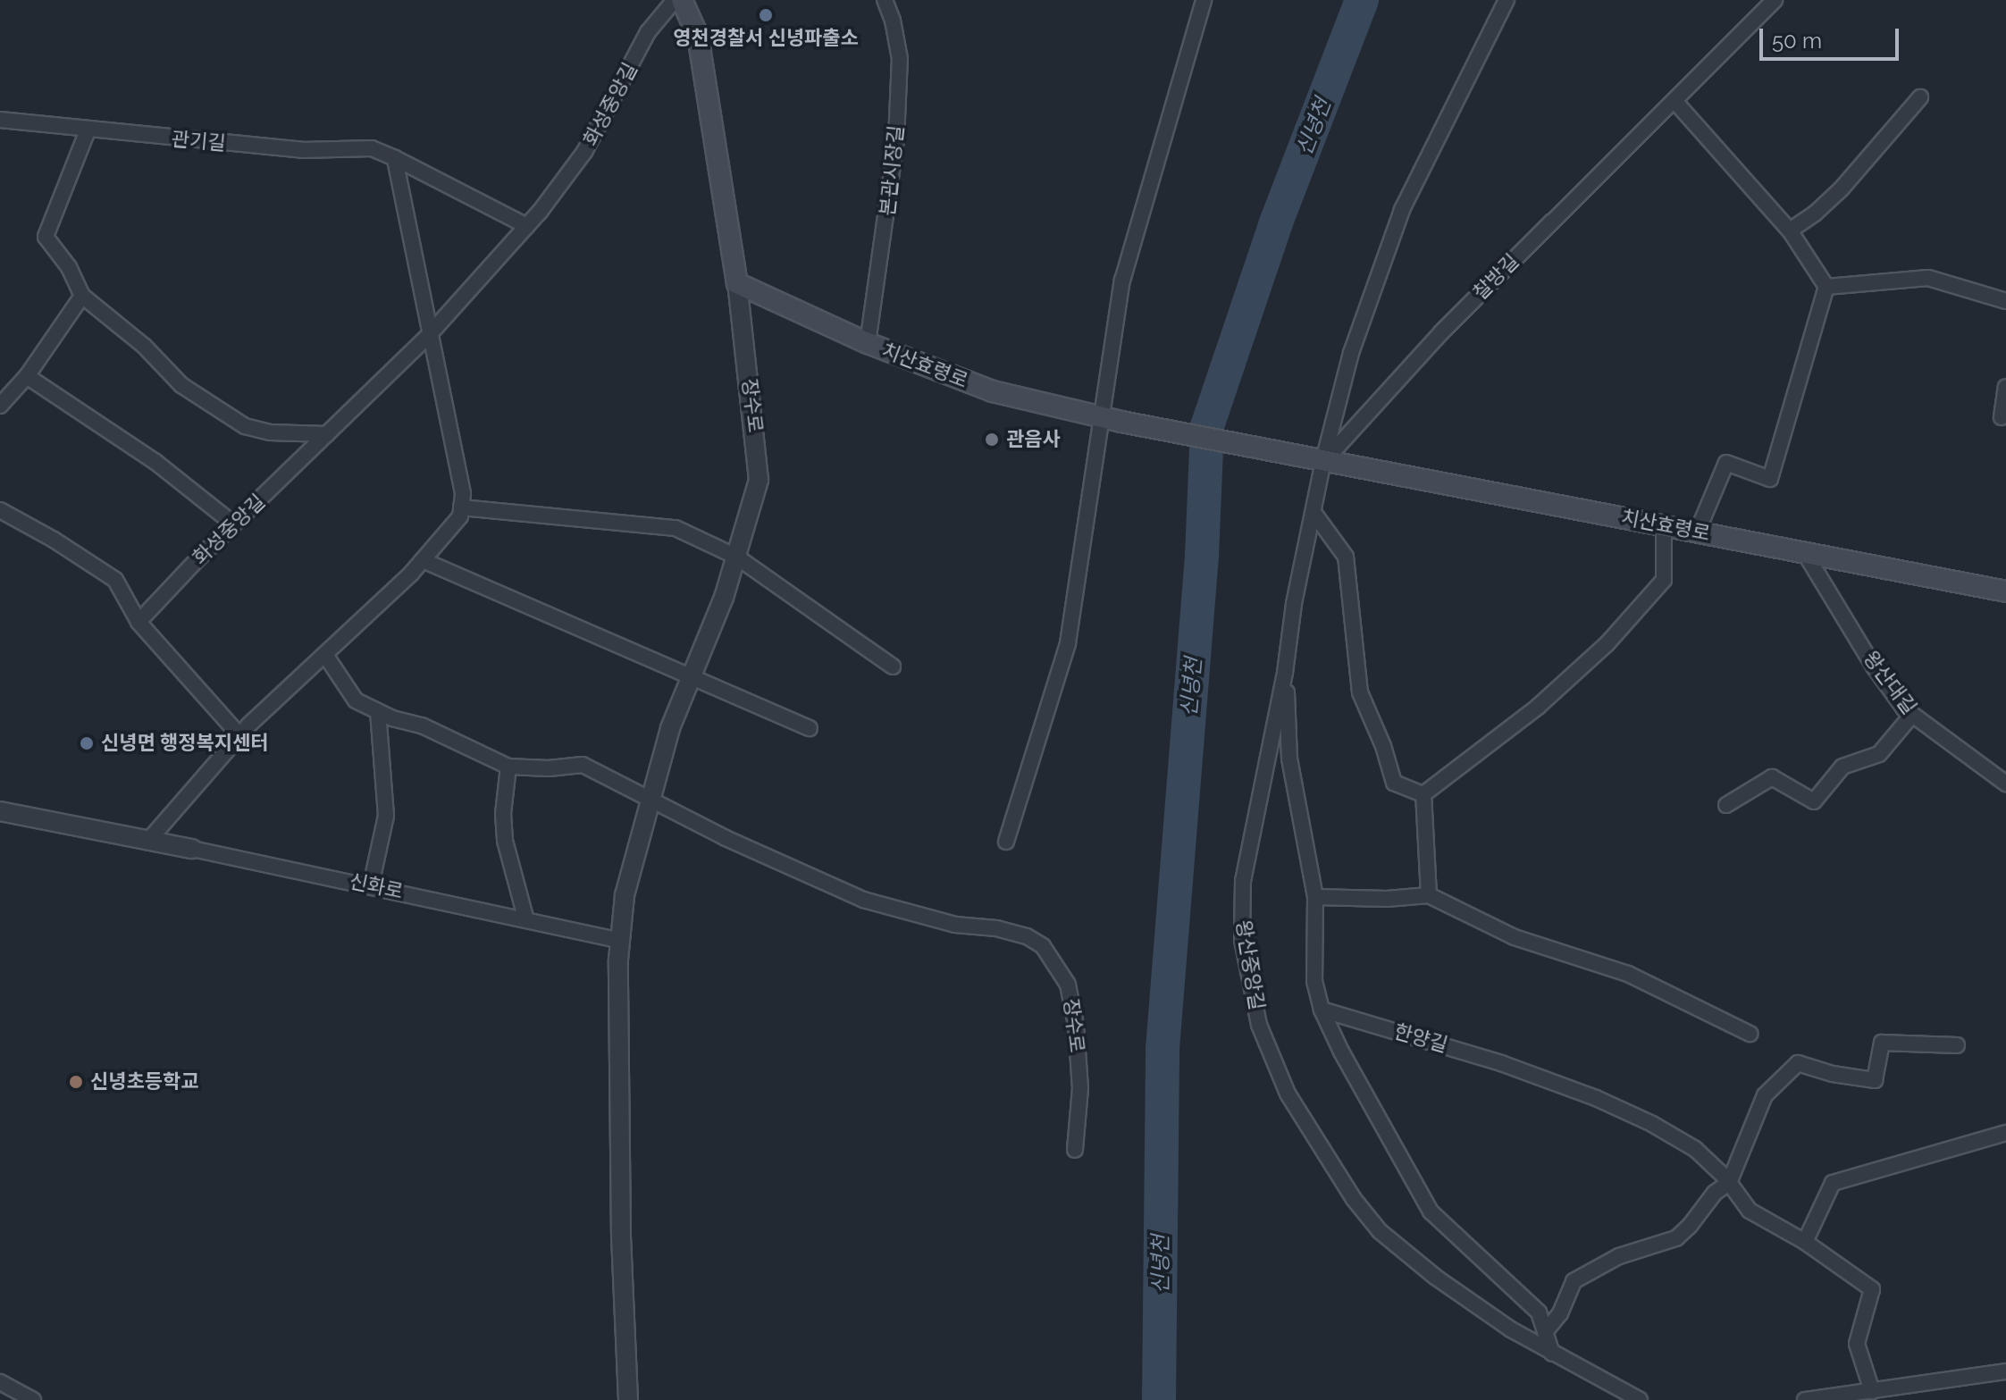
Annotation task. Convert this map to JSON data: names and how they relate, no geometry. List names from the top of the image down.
{
  "streets": {
    "main road": ["치산효령로", "장수로"],
    "street": [
      "화성중앙길",
      "관기길",
      "본관시장길",
      "찰방길",
      "왕산대길",
      "신화로",
      "왕산중앙길",
      "한양길"
    ]
  },
  "crossings": [
    ["화성중앙길", "관기길"],
    ["본관시장길", "치산효령로"],
    ["찰방길", "치산효령로"],
    ["찰방길", "왕산중앙길"],
    ["치산효령로", "장수로"],
    ["치산효령로", "왕산대길"],
    ["치산효령로", "왕산중앙길"],
    ["장수로", "신화로"]
  ],
  "water": ["신녕천"],
  "places": [
    "영천경찰서 신녕파출소",
    "관음사",
    "신녕면 행정복지센터",
    "신녕초등학교"
  ],
  "scale_bar": "50 m"
}
